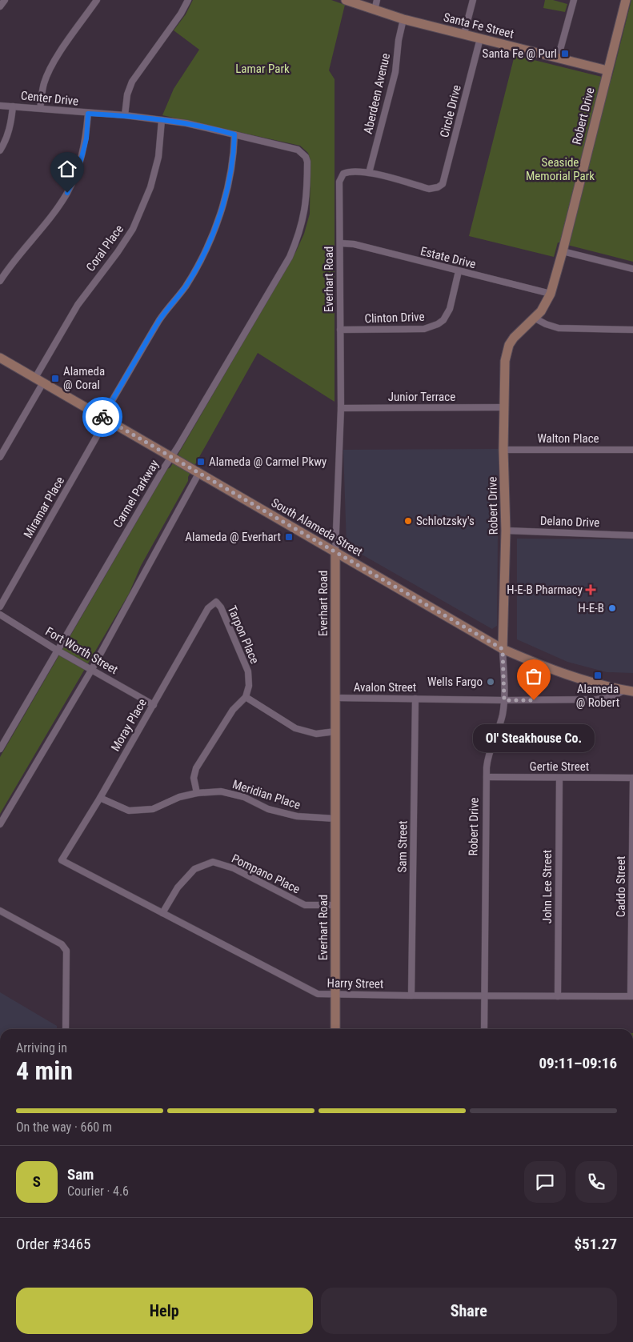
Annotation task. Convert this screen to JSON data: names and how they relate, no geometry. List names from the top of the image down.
{
  "streets": {
    "main road": [
      "Santa Fe Street",
      "Robert Drive",
      "Everhart Road",
      "South Alameda Street"
    ],
    "street": [
      "Aberdeen Avenue",
      "Center Drive",
      "Circle Drive",
      "Coral Place",
      "Estate Drive",
      "Clinton Drive",
      "Junior Terrace",
      "Walton Place",
      "Carmel Parkway",
      "Miramar Place",
      "Delano Drive",
      "Tarpon Place",
      "Fort Worth Street",
      "Avalon Street",
      "Moray Place",
      "Gertie Street",
      "Meridian Place",
      "Sam Street",
      "Pompano Place",
      "John Lee Street",
      "Caddo Street",
      "Harry Street"
    ]
  },
  "crossings": [
    ["Santa Fe Street", "Aberdeen Avenue"],
    ["Santa Fe Street", "Circle Drive"],
    ["Santa Fe Street", "Robert Drive"],
    ["Aberdeen Avenue", "Circle Drive"],
    ["Aberdeen Avenue", "Everhart Road"],
    ["Center Drive", "Coral Place"],
    ["Center Drive", "Carmel Parkway"],
    ["Center Drive", "Miramar Place"],
    ["Circle Drive", "Everhart Road"],
    ["Robert Drive", "Estate Drive"],
    ["Robert Drive", "Junior Terrace"],
    ["Robert Drive", "Walton Place"],
    ["Robert Drive", "Delano Drive"],
    ["Robert Drive", "South Alameda Street"],
    ["Robert Drive", "Avalon Street"],
    ["Robert Drive", "Gertie Street"],
    ["Robert Drive", "Harry Street"],
    ["Coral Place", "South Alameda Street"],
    ["Estate Drive", "Everhart Road"],
    ["Estate Drive", "Clinton Drive"],
    ["Everhart Road", "Clinton Drive"],
    ["Everhart Road", "Junior Terrace"],
    ["Everhart Road", "South Alameda Street"],
    ["Everhart Road", "Avalon Street"],
    ["Everhart Road", "Meridian Place"],
    ["Everhart Road", "Pompano Place"],
    ["Everhart Road", "Harry Street"],
    ["Carmel Parkway", "South Alameda Street"],
    ["Carmel Parkway", "Fort Worth Street"],
    ["Miramar Place", "South Alameda Street"],
    ["South Alameda Street", "Avalon Street"],
    ["Tarpon Place", "Moray Place"],
    ["Fort Worth Street", "Moray Place"],
    ["Avalon Street", "Sam Street"],
    ["Moray Place", "Meridian Place"],
    ["Moray Place", "Harry Street"],
    ["Gertie Street", "John Lee Street"],
    ["Gertie Street", "Caddo Street"],
    ["Sam Street", "Harry Street"],
    ["Pompano Place", "Harry Street"],
    ["John Lee Street", "Harry Street"],
    ["Caddo Street", "Harry Street"]
  ],
  "parks": ["Lamar Park", "Seaside Memorial Park"],
  "places": {
    "transit": [
      "Santa Fe @ Purl",
      "Alameda @ Coral",
      "Alameda @ Carmel Pkwy",
      "Alameda @ Everhart",
      "Alameda @ Robert"
    ],
    "other": [
      "Schlotzsky's",
      "H-E-B",
      "Wells Fargo",
      "Ol' Steakhouse Co."
    ],
    "health": ["H-E-B Pharmacy"]
  },
  "page": {
    "bubble": "Ol' Steakhouse Co.",
    "heading": ["4 min", "Arriving in", "09:11–09:16"],
    "panel": [
      "Sam",
      "Courier · 4.6",
      "Order #3465",
      "$51.27"
    ],
    "bar": "On the way · 660 m",
    "round": "S",
    "buttons": ["Help", "Share"]
  }
}
